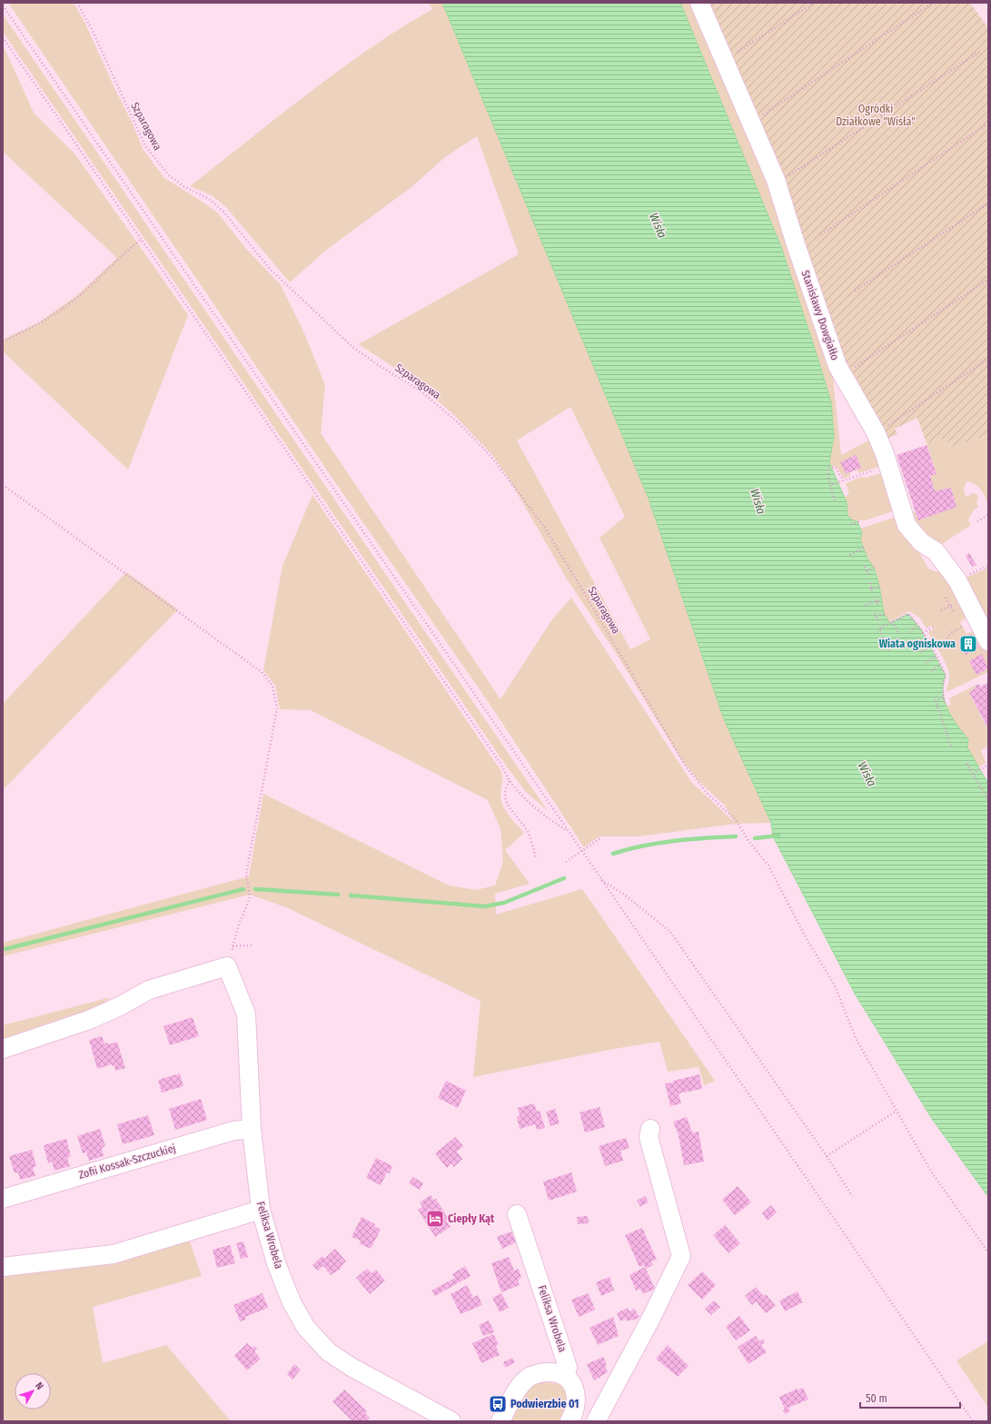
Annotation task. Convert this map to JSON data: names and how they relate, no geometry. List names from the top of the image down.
{
  "streets": {
    "street": ["Stanisławy Dowgiałło", "Zofii Kossak-Szczuckiej", "Feliksa Wrobela"],
    "path": ["Szparagowa"]
  },
  "crossings": [
    ["Zofii Kossak-Szczuckiej", "Feliksa Wrobela"]
  ],
  "water": ["Wisła"],
  "parks": ["Ogródki Działkowe \"Wisła\""],
  "places": {
    "building": ["Wiata ogniskowa"],
    "hotel": ["Ciepły Kąt"],
    "bus stop": ["Podwierzbie 01"]
  },
  "scale_bar": "50 m",
  "north": "top right"
}
